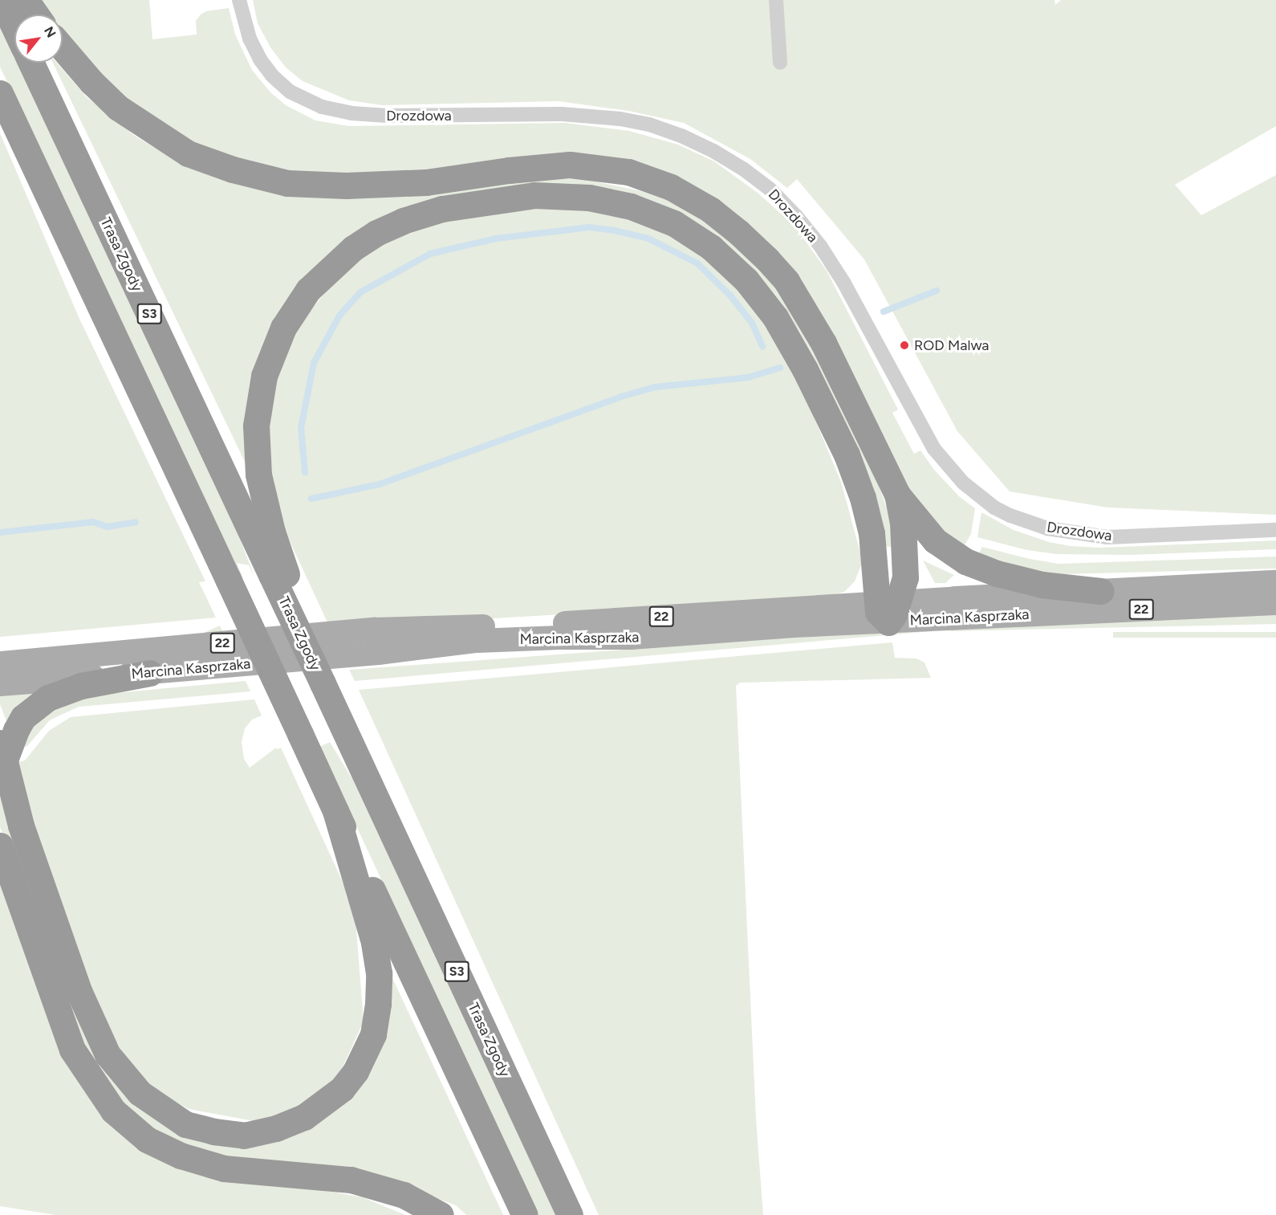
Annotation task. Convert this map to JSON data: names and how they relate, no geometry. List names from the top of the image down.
{
  "streets": {
    "highway": ["Trasa Zgody", "S3"],
    "main road": ["22", "Marcina Kasprzaka"],
    "street": ["Drozdowa"]
  },
  "places": ["ROD Malwa"],
  "north": "top right"
}
